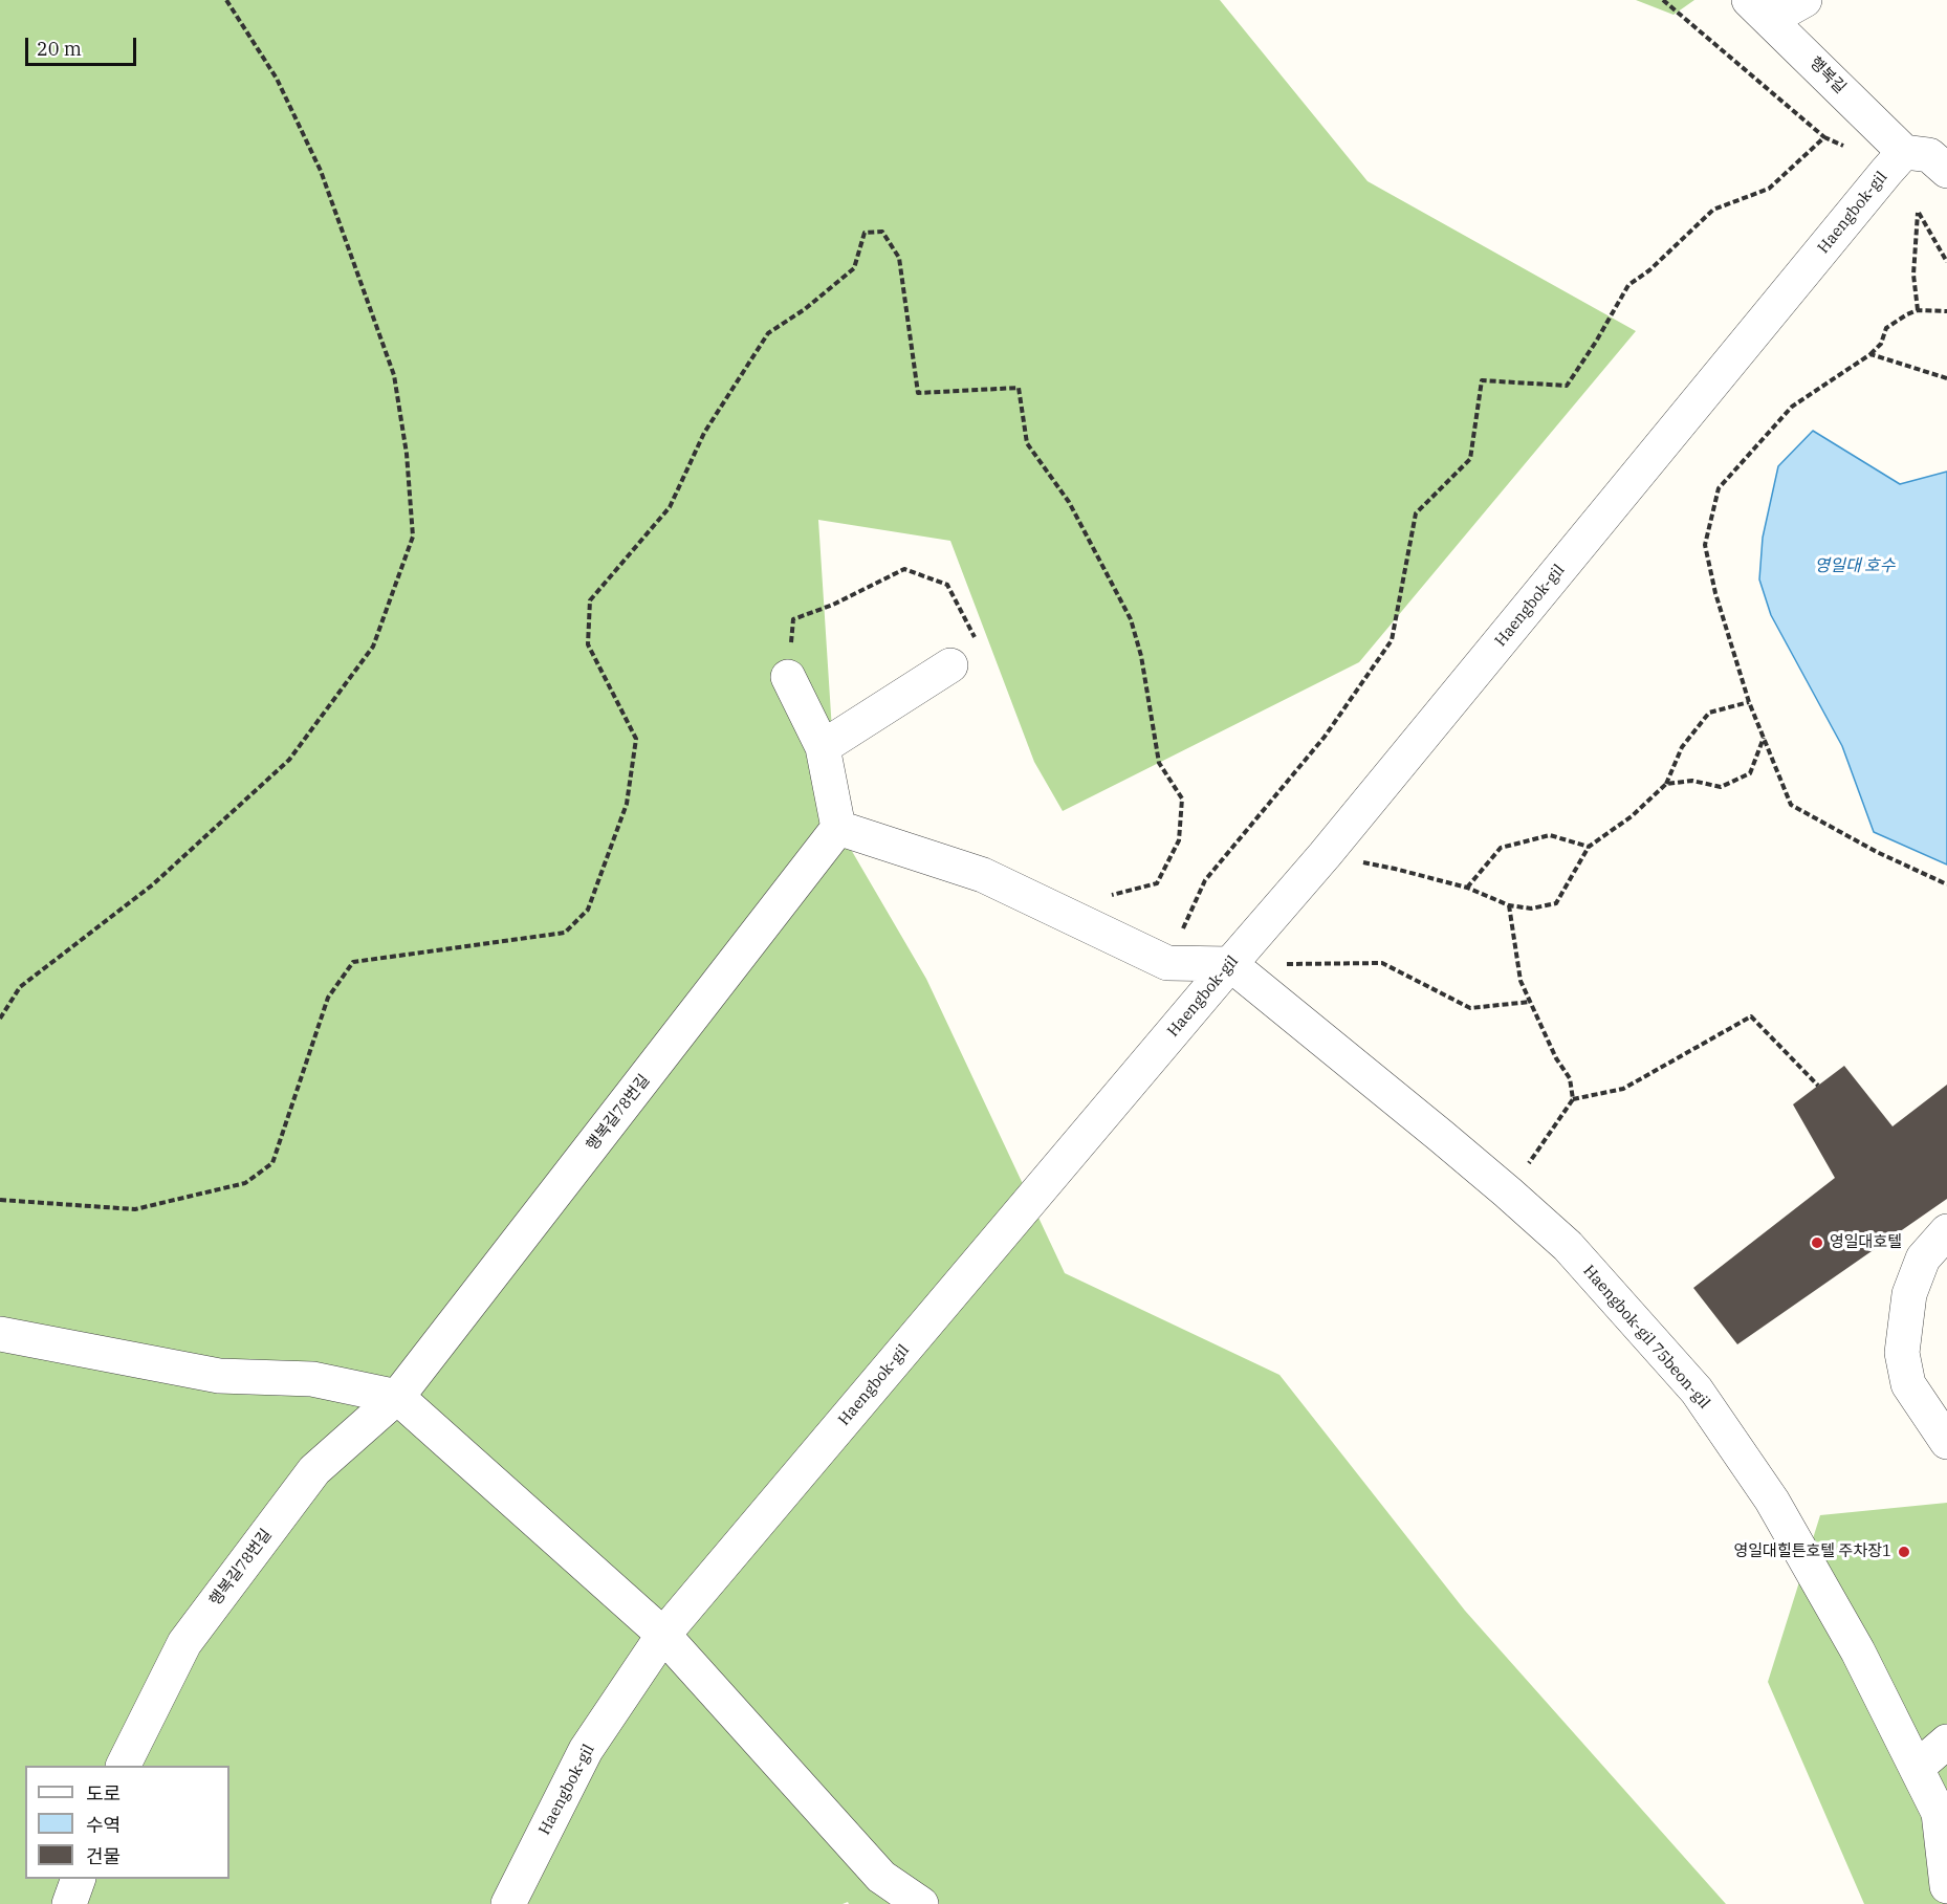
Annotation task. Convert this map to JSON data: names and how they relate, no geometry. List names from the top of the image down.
{
  "streets": {
    "street": [
      "행복길",
      "Haengbok-gil",
      "행복길78번길",
      "Haengbok-gil 75beon-gil"
    ]
  },
  "crossings": [
    ["행복길", "Haengbok-gil"],
    ["Haengbok-gil", "Haengbok-gil 75beon-gil"]
  ],
  "water": ["영일대 호수"],
  "places": ["영일대호텔", "영일대힐튼호텔 주차장1"],
  "legend": ["도로", "수역", "건물"],
  "scale_bar": "20 m"
}
